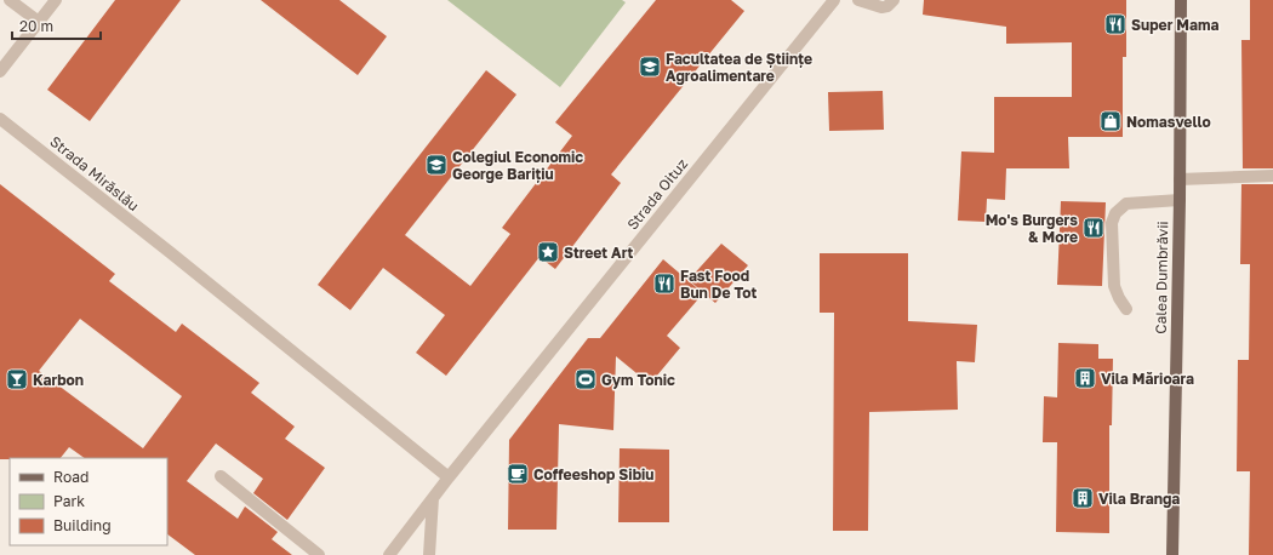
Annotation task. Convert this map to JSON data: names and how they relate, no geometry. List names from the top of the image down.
{
  "streets": {
    "main road": ["Calea Dumbrăvii"],
    "street": ["Strada Mirăslău", "Strada Oituz"]
  },
  "crossings": [
    ["Strada Mirăslău", "Strada Oituz"]
  ],
  "places": {
    "restaurant": ["Super Mama", "Mo's Burgers & More", "Fast Food Bun De Tot"],
    "school or university": ["Facultatea de Științe Agroalimentare", "Colegiul Economic George Barițiu"],
    "shop": ["Nomasvello"],
    "place": ["Street Art"],
    "building": ["Vila Mărioara", "Vila Branga"],
    "bar": ["Karbon"],
    "sports": ["Gym Tonic"],
    "cafe": ["Coffeeshop Sibiu"]
  },
  "legend": ["Road", "Park", "Building"],
  "scale_bar": "20 m"
}
